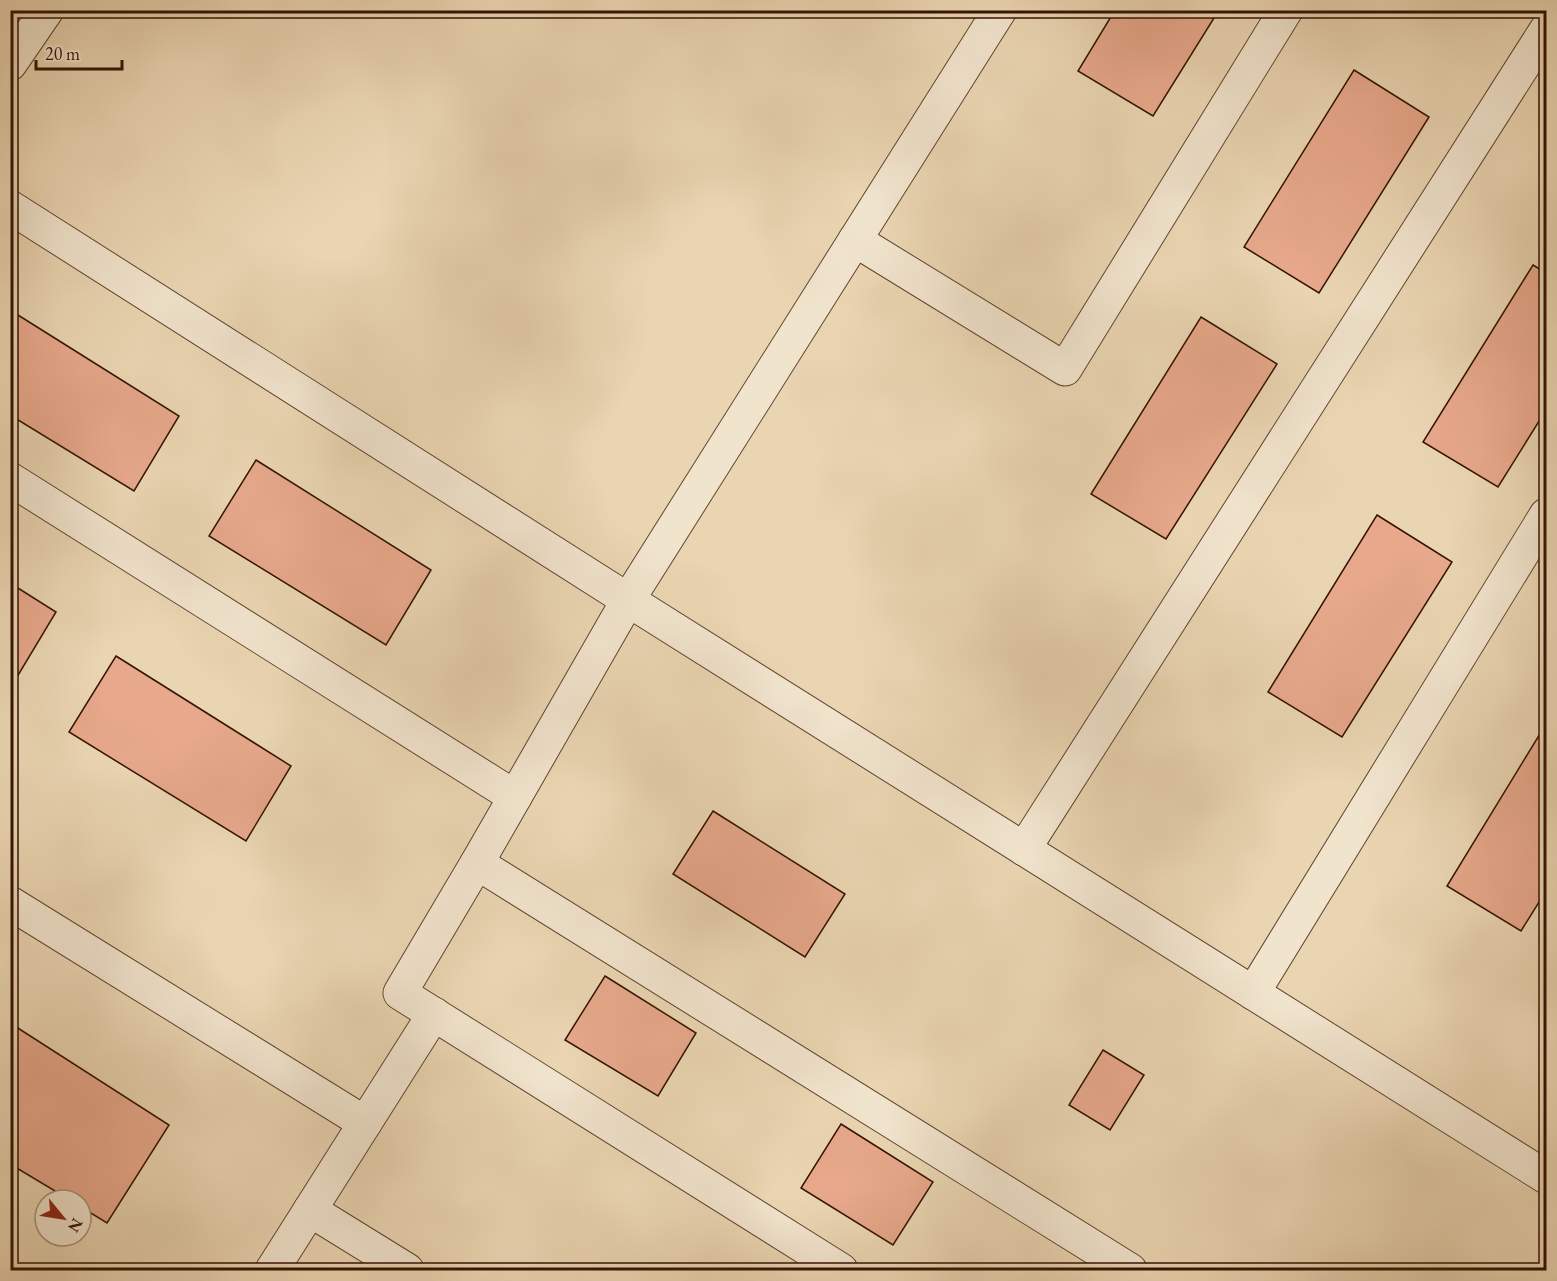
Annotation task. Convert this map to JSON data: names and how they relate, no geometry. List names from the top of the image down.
{
  "scale_bar": "20 m",
  "north": "bottom right"
}
